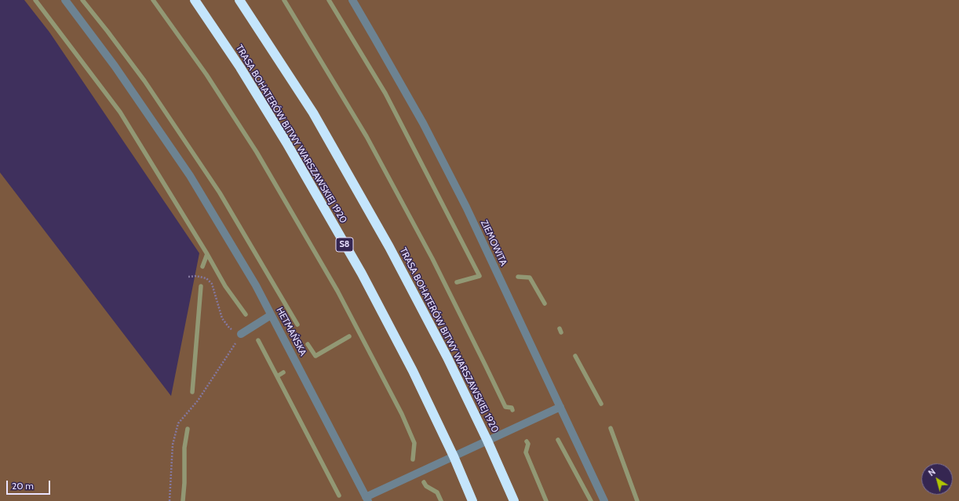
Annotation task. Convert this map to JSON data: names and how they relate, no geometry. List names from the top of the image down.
{
  "streets": {
    "highway": ["TRASA BOHATERÓW BITWY WARSZAWSKIEJ 1920", "S8"],
    "street": ["ZIEMOWITA", "HETMAŃSKA"]
  },
  "scale_bar": "20 m",
  "north": "top left"
}
